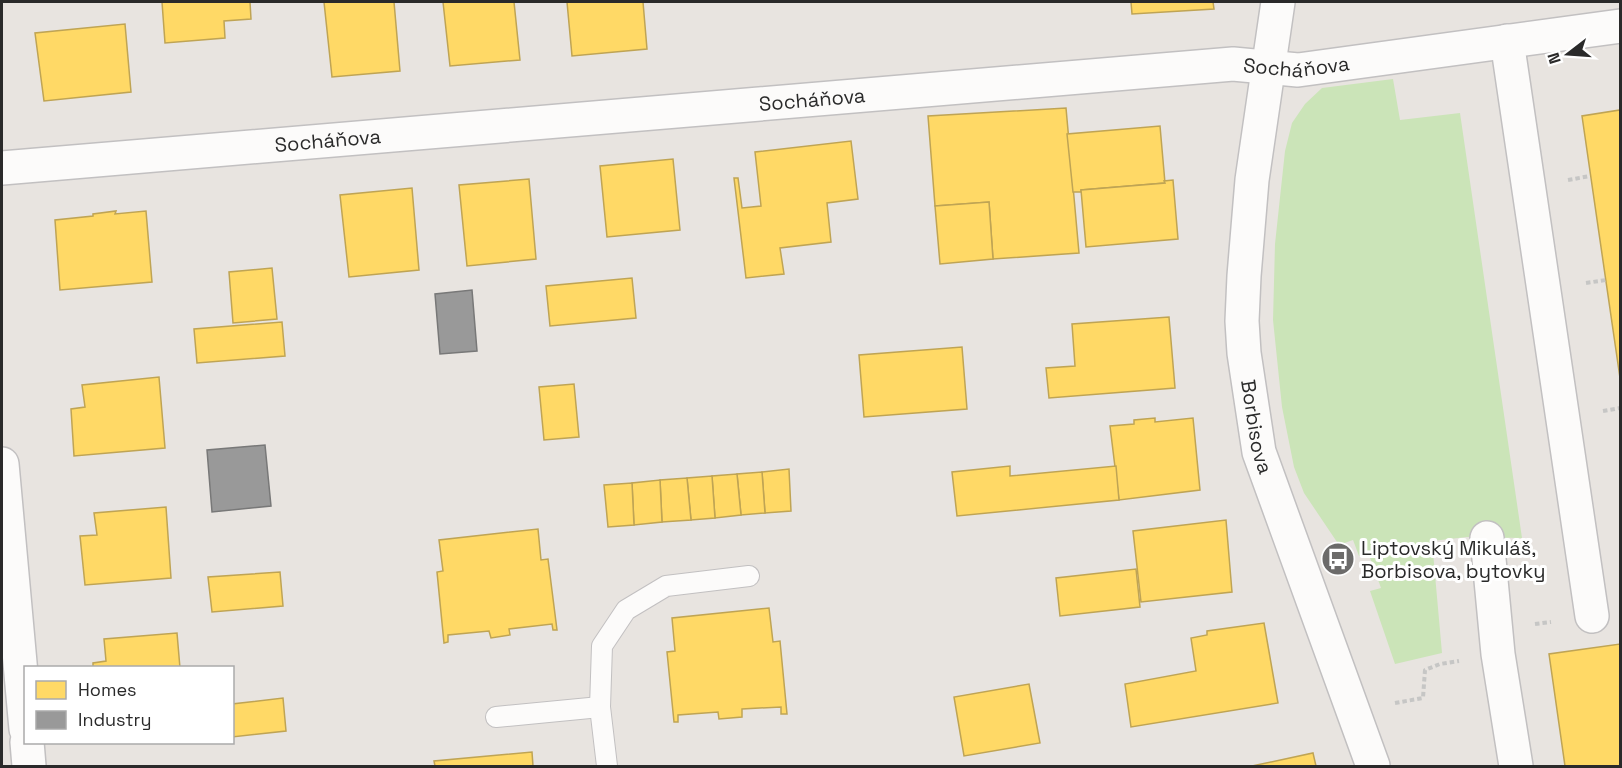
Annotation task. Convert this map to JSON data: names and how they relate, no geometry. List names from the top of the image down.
{
  "streets": {
    "street": ["Socháňova", "Borbisova"]
  },
  "crossings": [
    ["Socháňova", "Borbisova"]
  ],
  "places": {
    "bus stop": ["Liptovský Mikuláš, Borbisova, bytovky"]
  },
  "legend": ["Homes", "Industry"],
  "north": "left"
}
